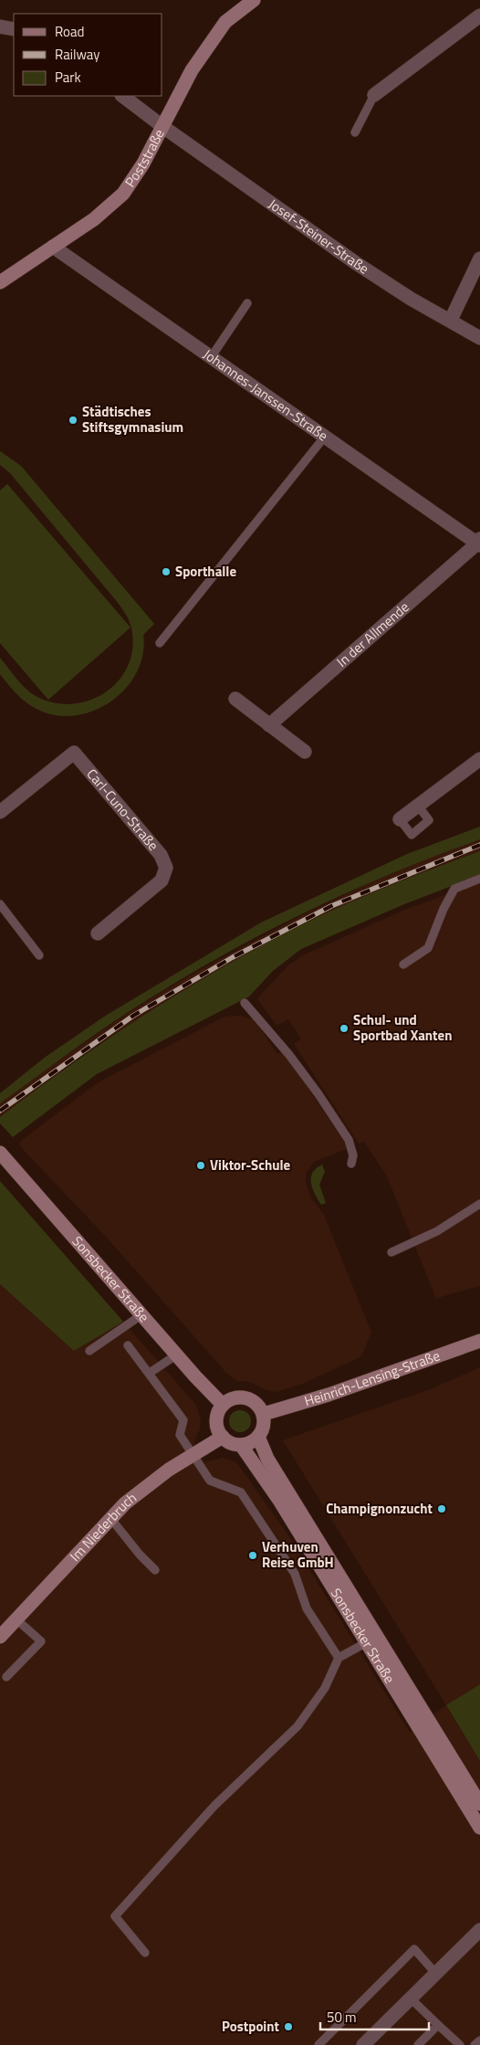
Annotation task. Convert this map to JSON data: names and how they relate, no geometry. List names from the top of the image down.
{
  "streets": {
    "street": [
      "Poststraße",
      "Josef-Steiner-Straße",
      "Johannes-Janssen-Straße",
      "In der Allmende",
      "Carl-Cuno-Straße",
      "Sonsbecker Straße",
      "Heinrich-Lensing-Straße",
      "Im Niederbruch"
    ]
  },
  "crossings": [
    ["Poststraße", "Josef-Steiner-Straße"],
    ["Poststraße", "Johannes-Janssen-Straße"],
    ["Johannes-Janssen-Straße", "In der Allmende"],
    ["Sonsbecker Straße", "Heinrich-Lensing-Straße"],
    ["Sonsbecker Straße", "Im Niederbruch"],
    ["Heinrich-Lensing-Straße", "Im Niederbruch"]
  ],
  "places": [
    "Städtisches Stiftsgymnasium",
    "Sporthalle",
    "Schul- und Sportbad Xanten",
    "Viktor-Schule",
    "Champignonzucht",
    "Verhuven Reise GmbH",
    "Postpoint"
  ],
  "legend": ["Road", "Railway", "Park"],
  "scale_bar": "50 m"
}
